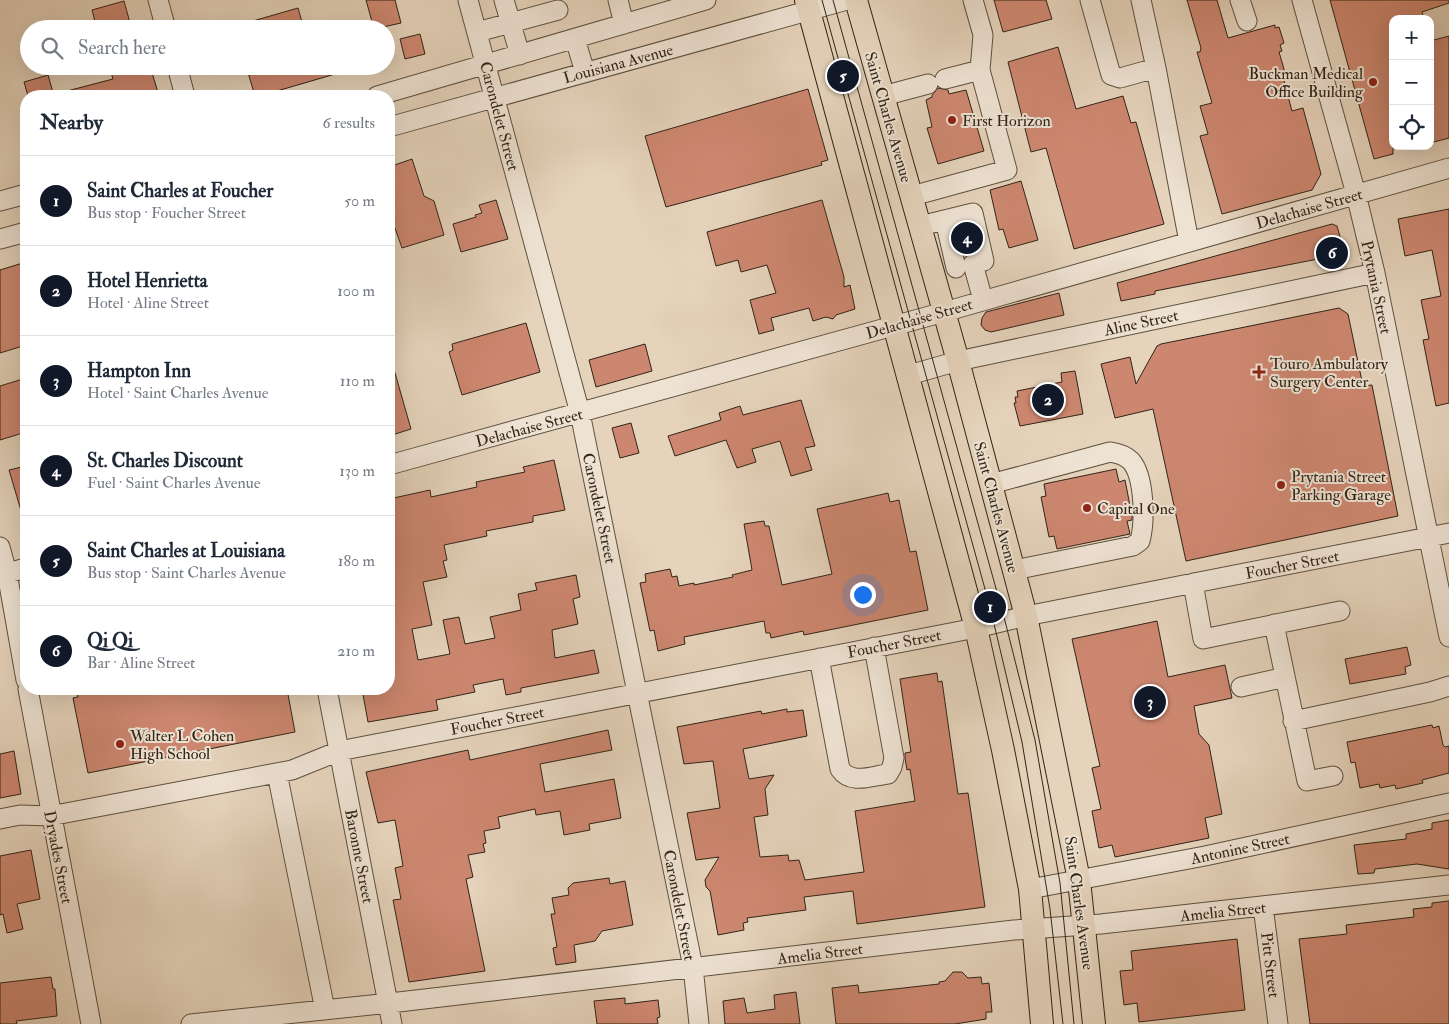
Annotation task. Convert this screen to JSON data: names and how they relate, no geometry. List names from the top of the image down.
{
  "streets": {
    "main road": ["Saint Charles Avenue"],
    "street": [
      "Louisiana Avenue",
      "Carondelet Street",
      "Delachaise Street",
      "Prytania Street",
      "Aline Street",
      "Foucher Street",
      "Antonine Street",
      "Baronne Street",
      "Dryades Street",
      "Amelia Street",
      "Pitt Street"
    ]
  },
  "crossings": [
    ["Louisiana Avenue", "Carondelet Street"],
    ["Carondelet Street", "Delachaise Street"],
    ["Carondelet Street", "Foucher Street"],
    ["Carondelet Street", "Amelia Street"],
    ["Saint Charles Avenue", "Delachaise Street"],
    ["Saint Charles Avenue", "Aline Street"],
    ["Saint Charles Avenue", "Foucher Street"],
    ["Saint Charles Avenue", "Antonine Street"],
    ["Saint Charles Avenue", "Amelia Street"],
    ["Delachaise Street", "Prytania Street"],
    ["Prytania Street", "Aline Street"],
    ["Prytania Street", "Foucher Street"],
    ["Foucher Street", "Baronne Street"],
    ["Foucher Street", "Dryades Street"],
    ["Baronne Street", "Amelia Street"],
    ["Amelia Street", "Pitt Street"]
  ],
  "places": {
    "other": [
      "Buckman Medical Office Building",
      "First Horizon",
      "Prytania Street Parking Garage",
      "Capital One",
      "Walter L Cohen High School"
    ],
    "health": ["Touro Ambulatory Surgery Center"]
  },
  "page": {
    "map_buttons": ["+", "−"],
    "search": "Search here",
    "pins": [
      "5",
      "4",
      "6",
      "2",
      "1",
      "3"
    ],
    "heading": ["Nearby", "6 results"],
    "list": [
      {
        "mark": "1",
        "name": "Saint Charles at Foucher",
        "note": "Bus stop · Foucher Street",
        "value": "50 m"
      },
      {
        "mark": "2",
        "name": "Hotel Henrietta",
        "note": "Hotel · Aline Street",
        "value": "100 m"
      },
      {
        "mark": "3",
        "name": "Hampton Inn",
        "note": "Hotel · Saint Charles Avenue",
        "value": "110 m"
      },
      {
        "mark": "4",
        "name": "St. Charles Discount",
        "note": "Fuel · Saint Charles Avenue",
        "value": "130 m"
      },
      {
        "mark": "5",
        "name": "Saint Charles at Louisiana",
        "note": "Bus stop · Saint Charles Avenue",
        "value": "180 m"
      },
      {
        "mark": "6",
        "name": "Qi Qi",
        "note": "Bar · Aline Street",
        "value": "210 m"
      }
    ]
  }
}
